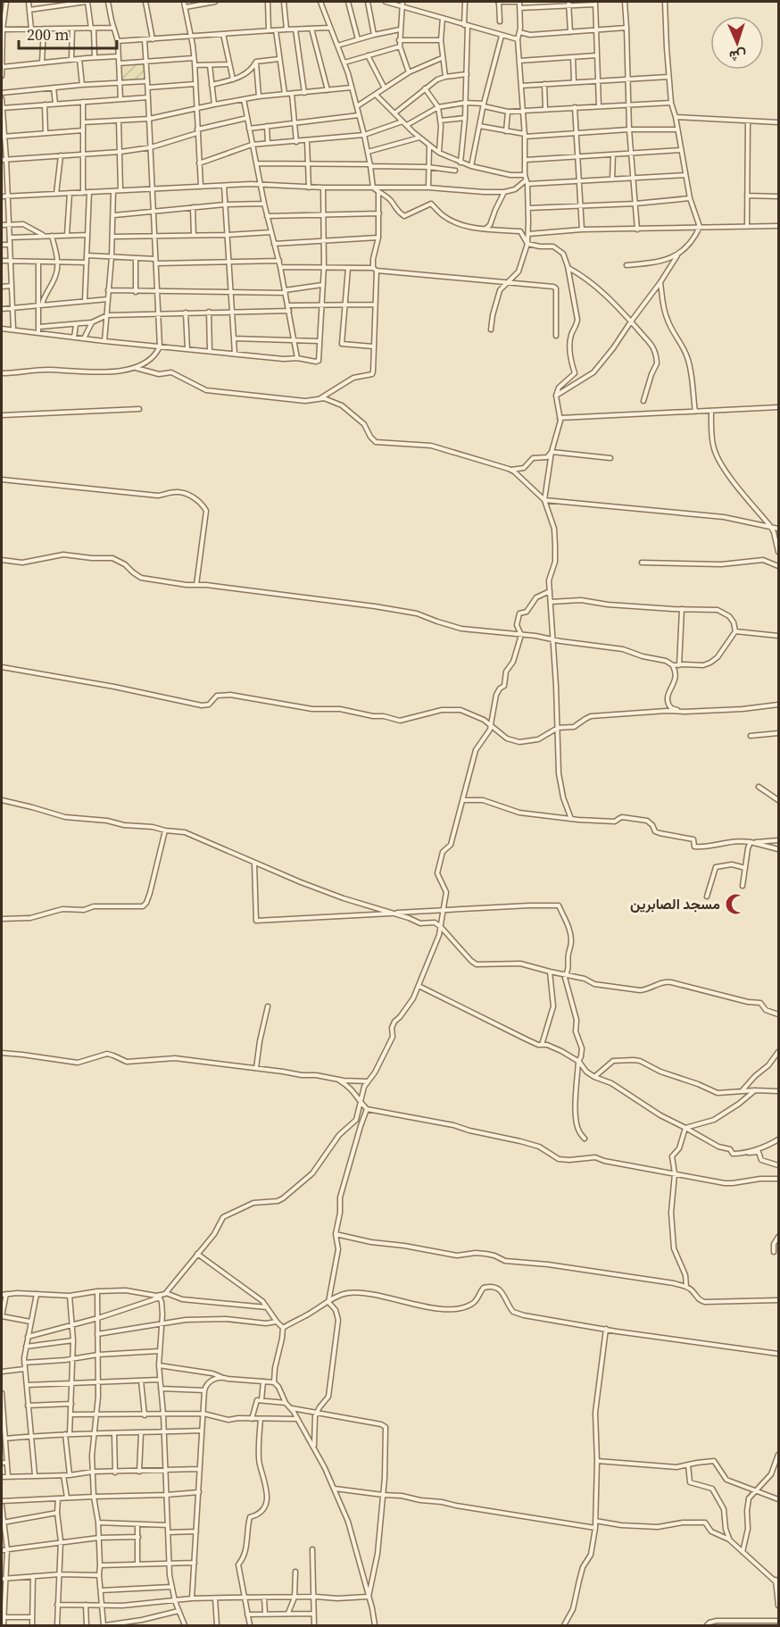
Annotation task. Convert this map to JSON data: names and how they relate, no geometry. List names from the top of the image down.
{
  "places": {
    "mosque": ["مسجد الصابرين"]
  },
  "scale_bar": "200 m",
  "north": "bottom"
}
